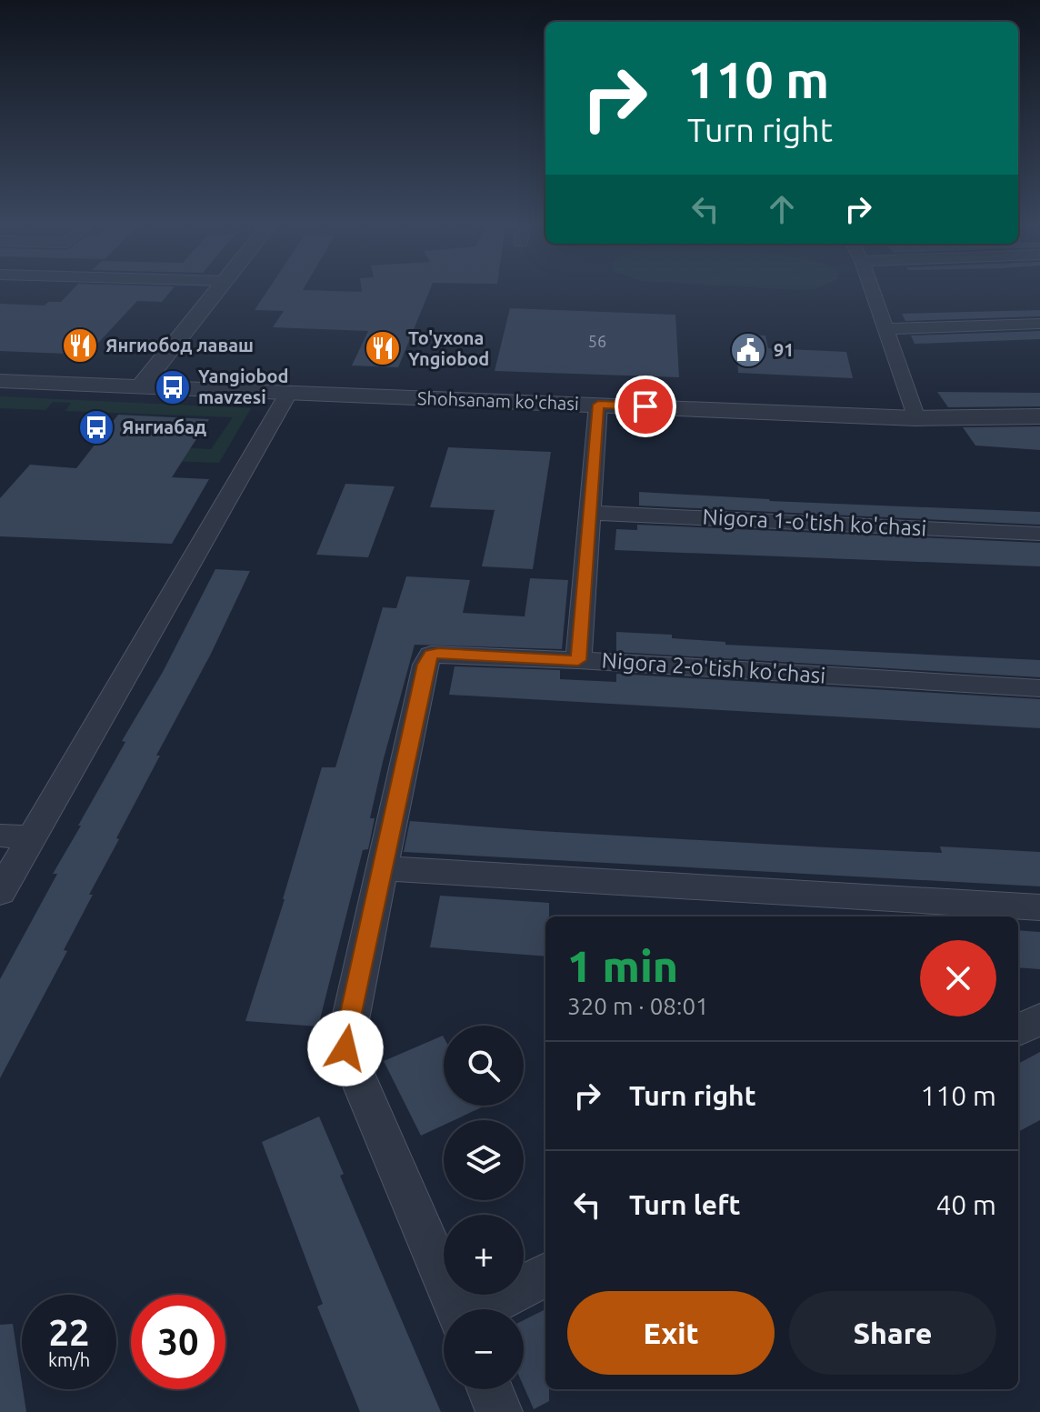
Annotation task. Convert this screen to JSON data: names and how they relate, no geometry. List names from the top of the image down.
{
  "streets": {
    "street": ["Shohsanam ko'chasi", "Nigora 1-o'tish ko'chasi", "Nigora 2-o'tish ko'chasi"]
  },
  "places": {
    "restaurant": ["Янгиобод лаваш", "To'yxona Yngiobod"],
    "public building": ["91"],
    "bus stop": ["Yangiobod mavzesi", "Янгиабад"]
  },
  "house_numbers": ["56"],
  "page": {
    "turn": ["110 m", "Turn right"],
    "heading": ["1 min", "320 m · 08:01"],
    "map_buttons": ["+", "−"],
    "list": [
      {
        "name": "Turn right",
        "value": "110 m"
      },
      {
        "name": "Turn left",
        "value": "40 m"
      }
    ],
    "buttons": ["Exit", "Share"],
    "speed": "22 km/h",
    "limit": "30"
  }
}
